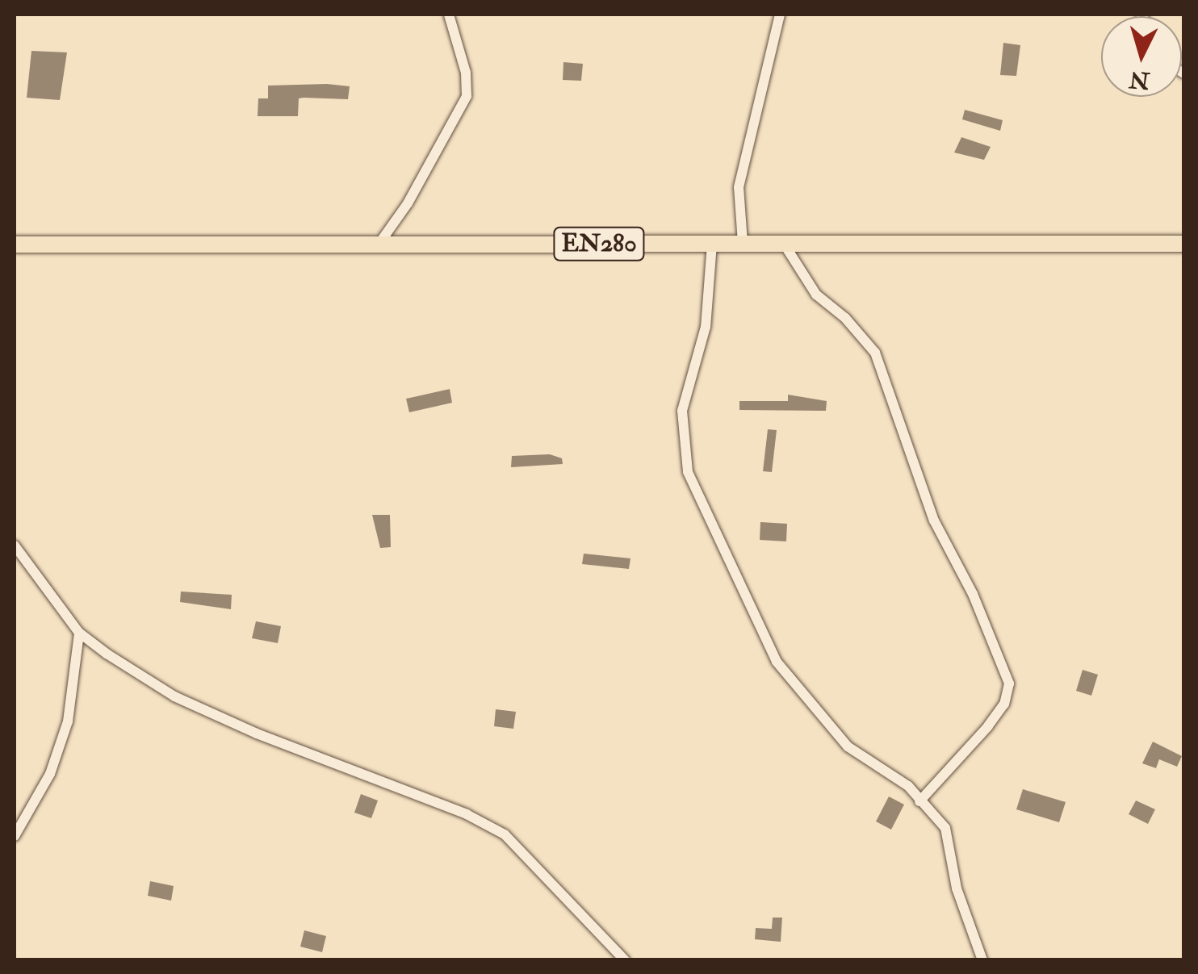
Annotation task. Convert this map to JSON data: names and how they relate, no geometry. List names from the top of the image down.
{
  "streets": {
    "main road": ["EN280"]
  },
  "north": "bottom"
}
